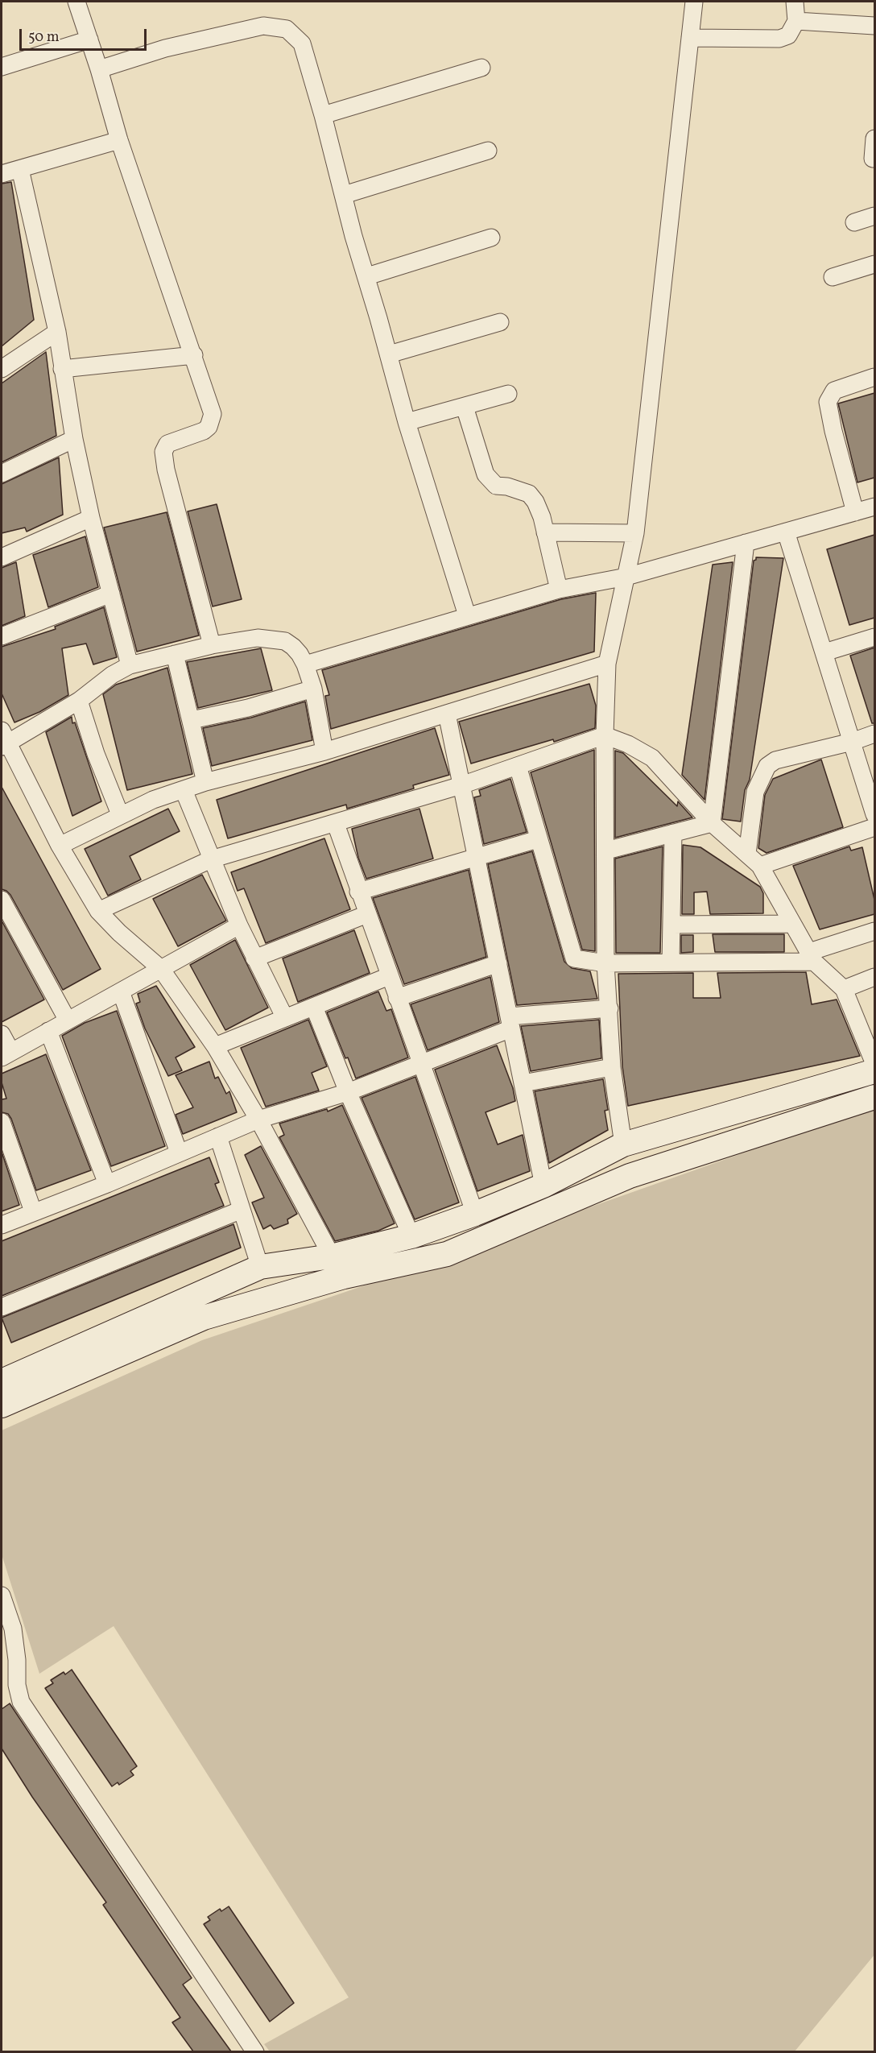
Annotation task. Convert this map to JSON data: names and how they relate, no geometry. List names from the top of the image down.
{
  "scale_bar": "50 m"
}
